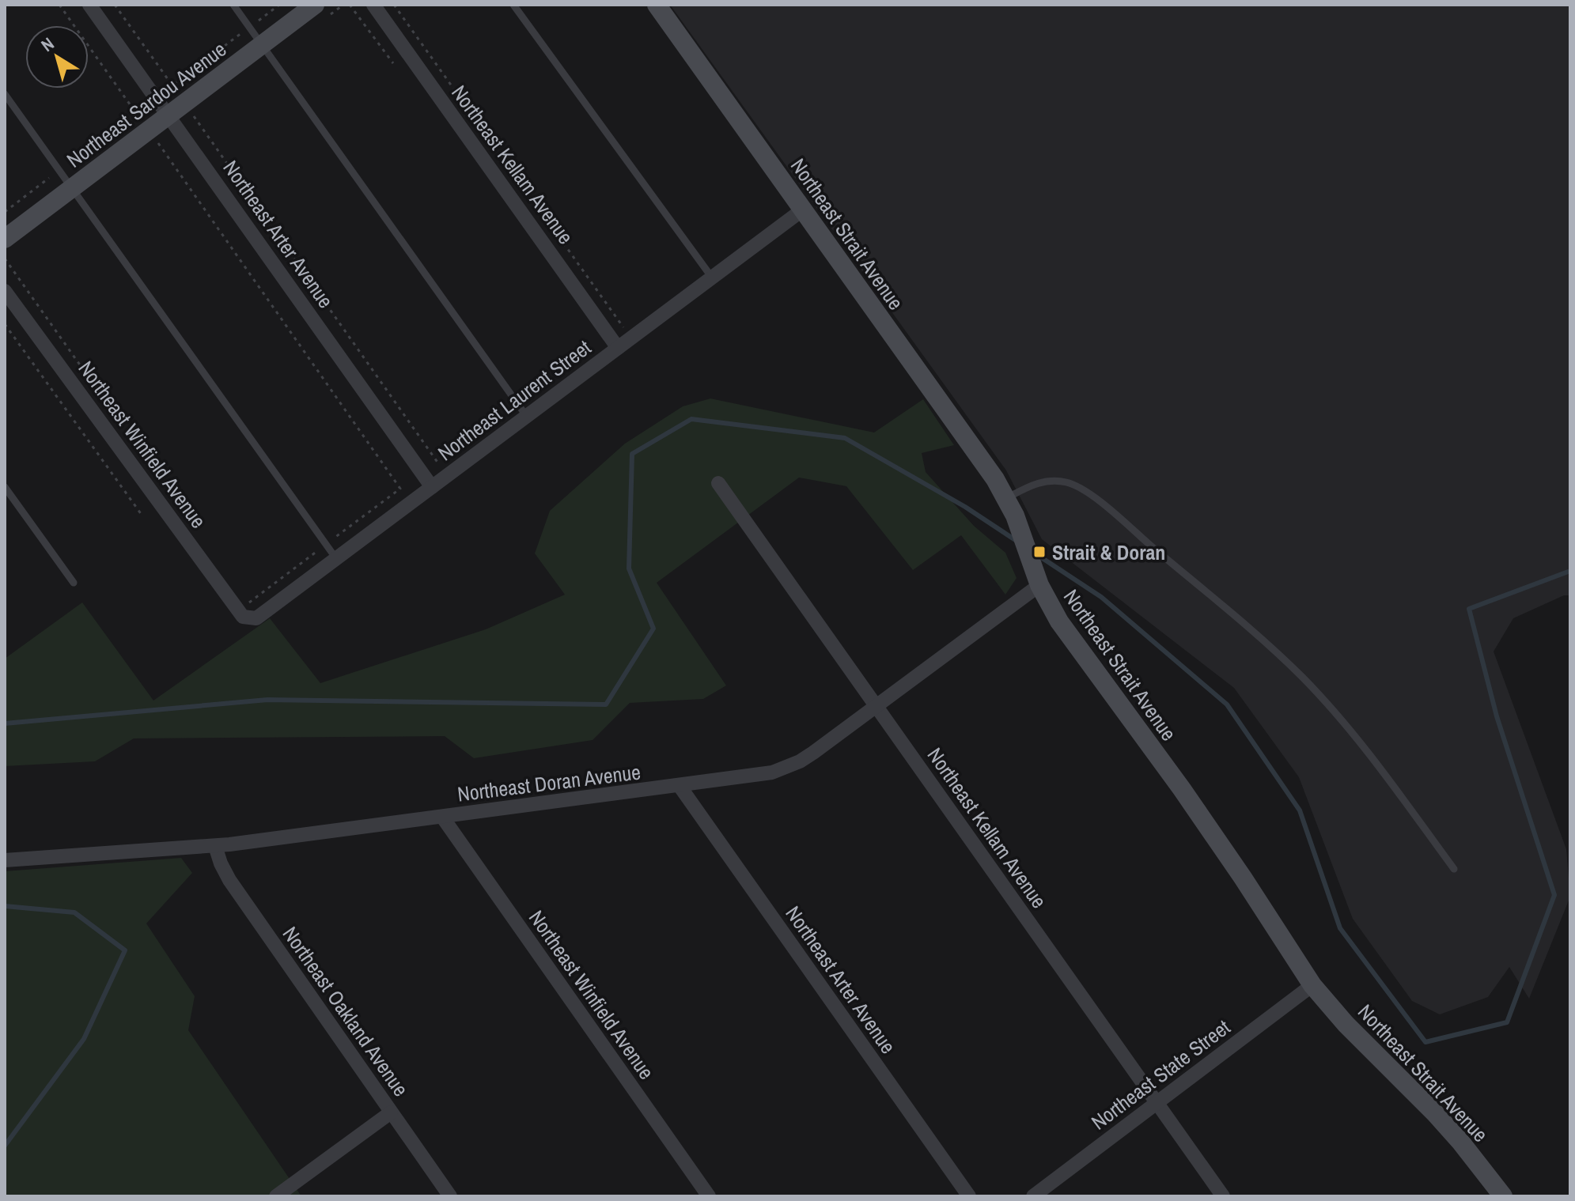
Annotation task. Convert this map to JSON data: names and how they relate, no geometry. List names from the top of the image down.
{
  "streets": {
    "main road": ["Northeast Sardou Avenue", "Northeast Strait Avenue"],
    "street": [
      "Northeast Kellam Avenue",
      "Northeast Arter Avenue",
      "Northeast Laurent Street",
      "Northeast Winfield Avenue",
      "Northeast Doran Avenue",
      "Northeast Oakland Avenue",
      "Northeast State Street"
    ]
  },
  "crossings": [
    ["Northeast Sardou Avenue", "Northeast Arter Avenue"],
    ["Northeast Kellam Avenue", "Northeast Laurent Street"],
    ["Northeast Kellam Avenue", "Northeast Doran Avenue"],
    ["Northeast Kellam Avenue", "Northeast State Street"],
    ["Northeast Arter Avenue", "Northeast Laurent Street"],
    ["Northeast Arter Avenue", "Northeast Doran Avenue"],
    ["Northeast Strait Avenue", "Northeast Laurent Street"],
    ["Northeast Strait Avenue", "Northeast Doran Avenue"],
    ["Northeast Strait Avenue", "Northeast State Street"],
    ["Northeast Laurent Street", "Northeast Winfield Avenue"],
    ["Northeast Winfield Avenue", "Northeast Doran Avenue"],
    ["Northeast Doran Avenue", "Northeast Oakland Avenue"]
  ],
  "places": {
    "transit": ["Strait & Doran"]
  },
  "north": "top left"
}
